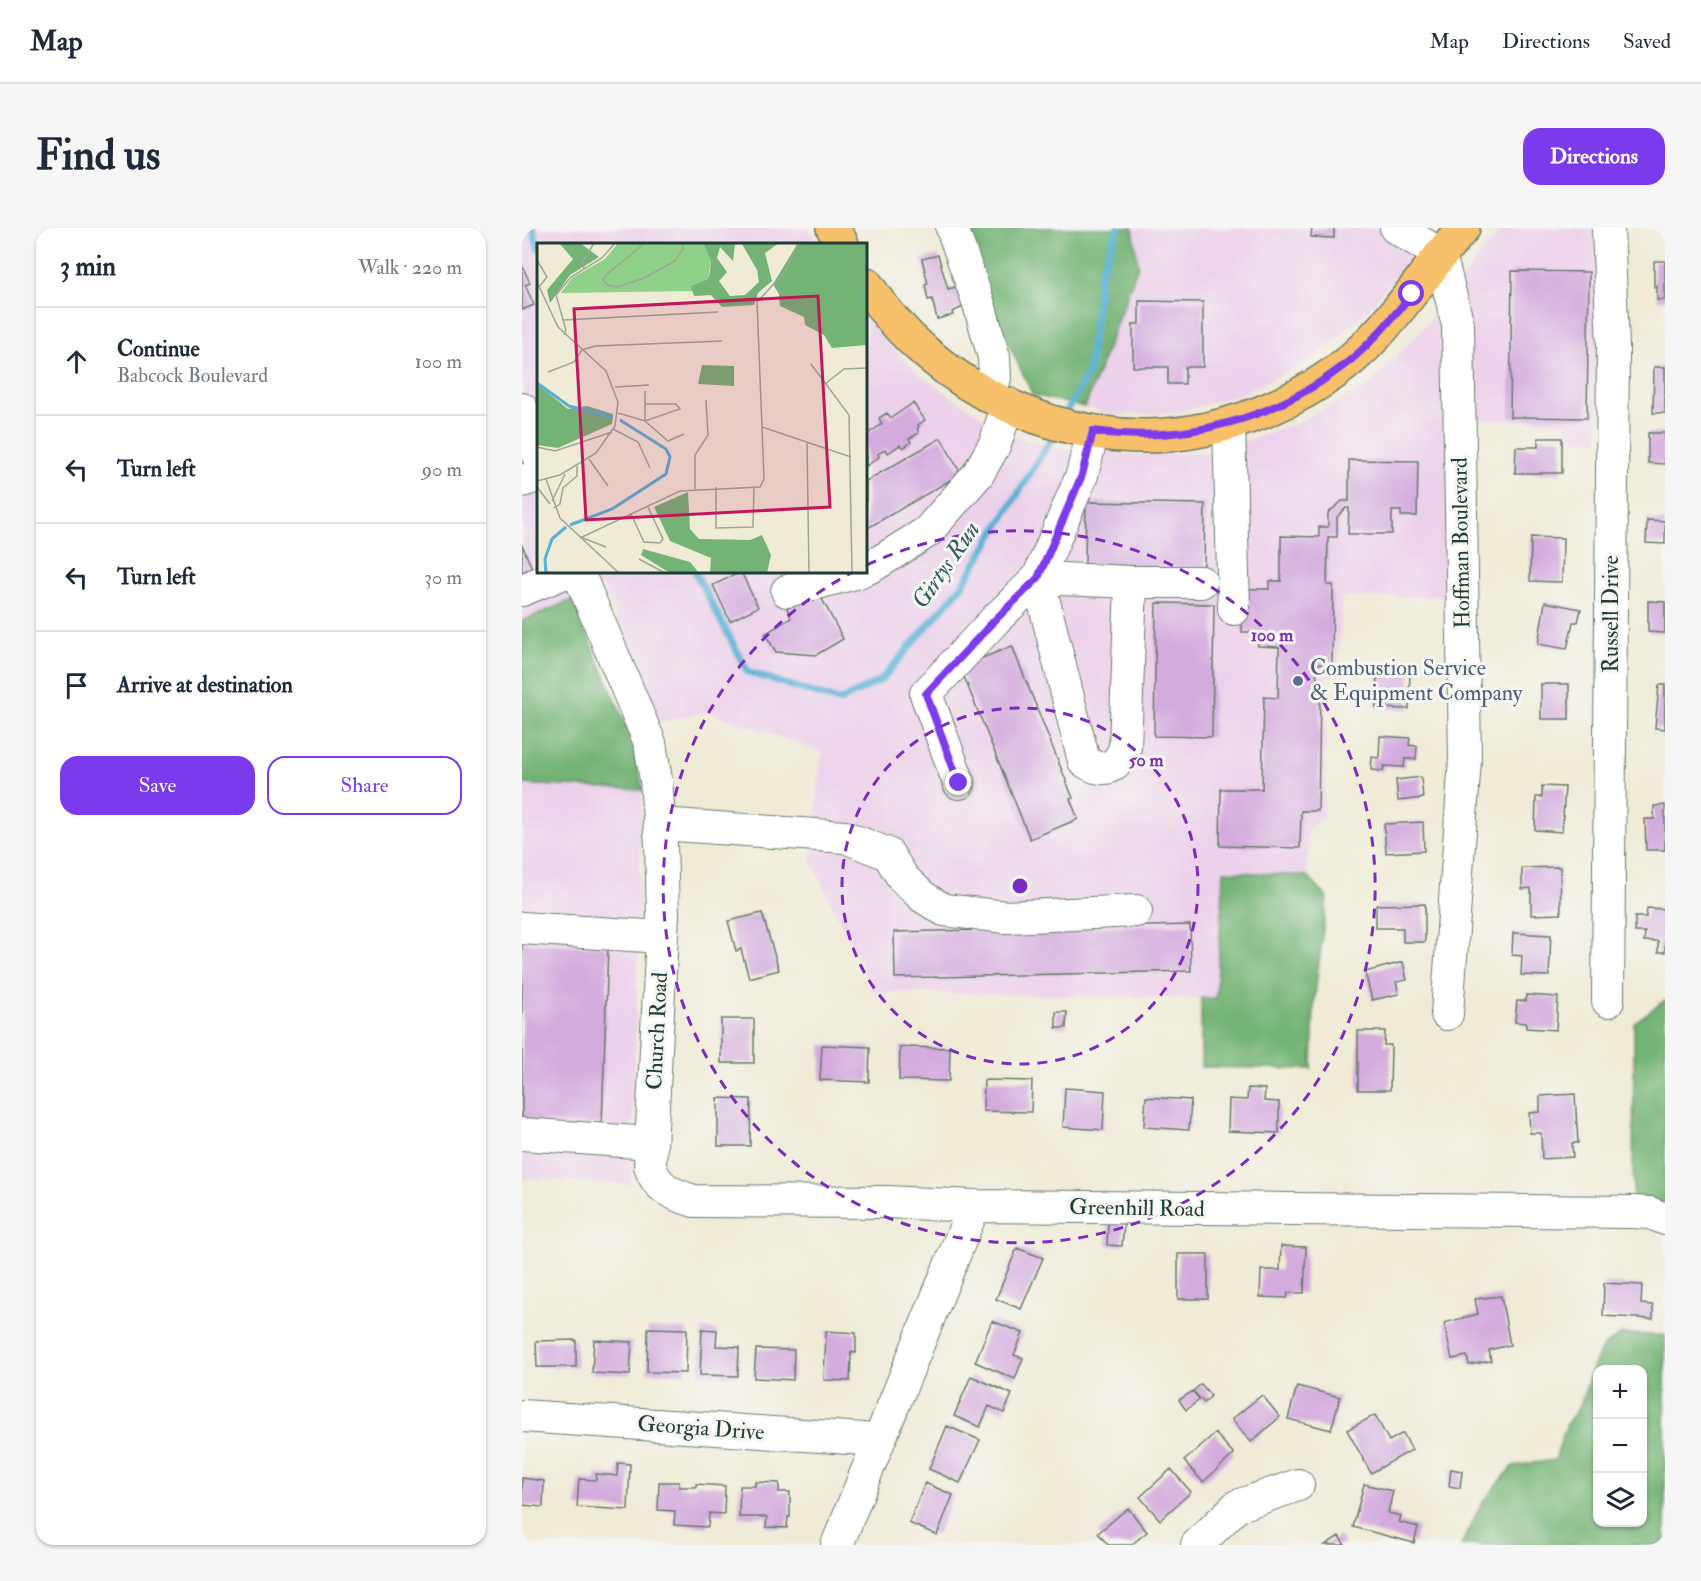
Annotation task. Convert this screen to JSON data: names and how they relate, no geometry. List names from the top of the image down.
{
  "streets": {
    "street": [
      "Hoffman Boulevard",
      "Russell Drive",
      "Church Road",
      "Greenhill Road",
      "Georgia Drive"
    ]
  },
  "crossings": [
    ["Church Road", "Greenhill Road"]
  ],
  "water": ["Girtys Run"],
  "places": ["Combustion Service & Equipment Company"],
  "page": {
    "header": "Map",
    "nav": ["Map", "Directions", "Saved"],
    "buttons": [
      "Directions",
      ["Save", "Share"]
    ],
    "title": "Find us",
    "heading": ["3 min", "Walk · 220 m"],
    "list": [
      ["Continue", "Babcock Boulevard", "100 m"],
      ["Turn left", "90 m"],
      ["Turn left", "30 m"],
      "Arrive at destination"
    ],
    "map_buttons": ["+", "−"]
  },
  "rings": ["100 m", "50 m"]
}
